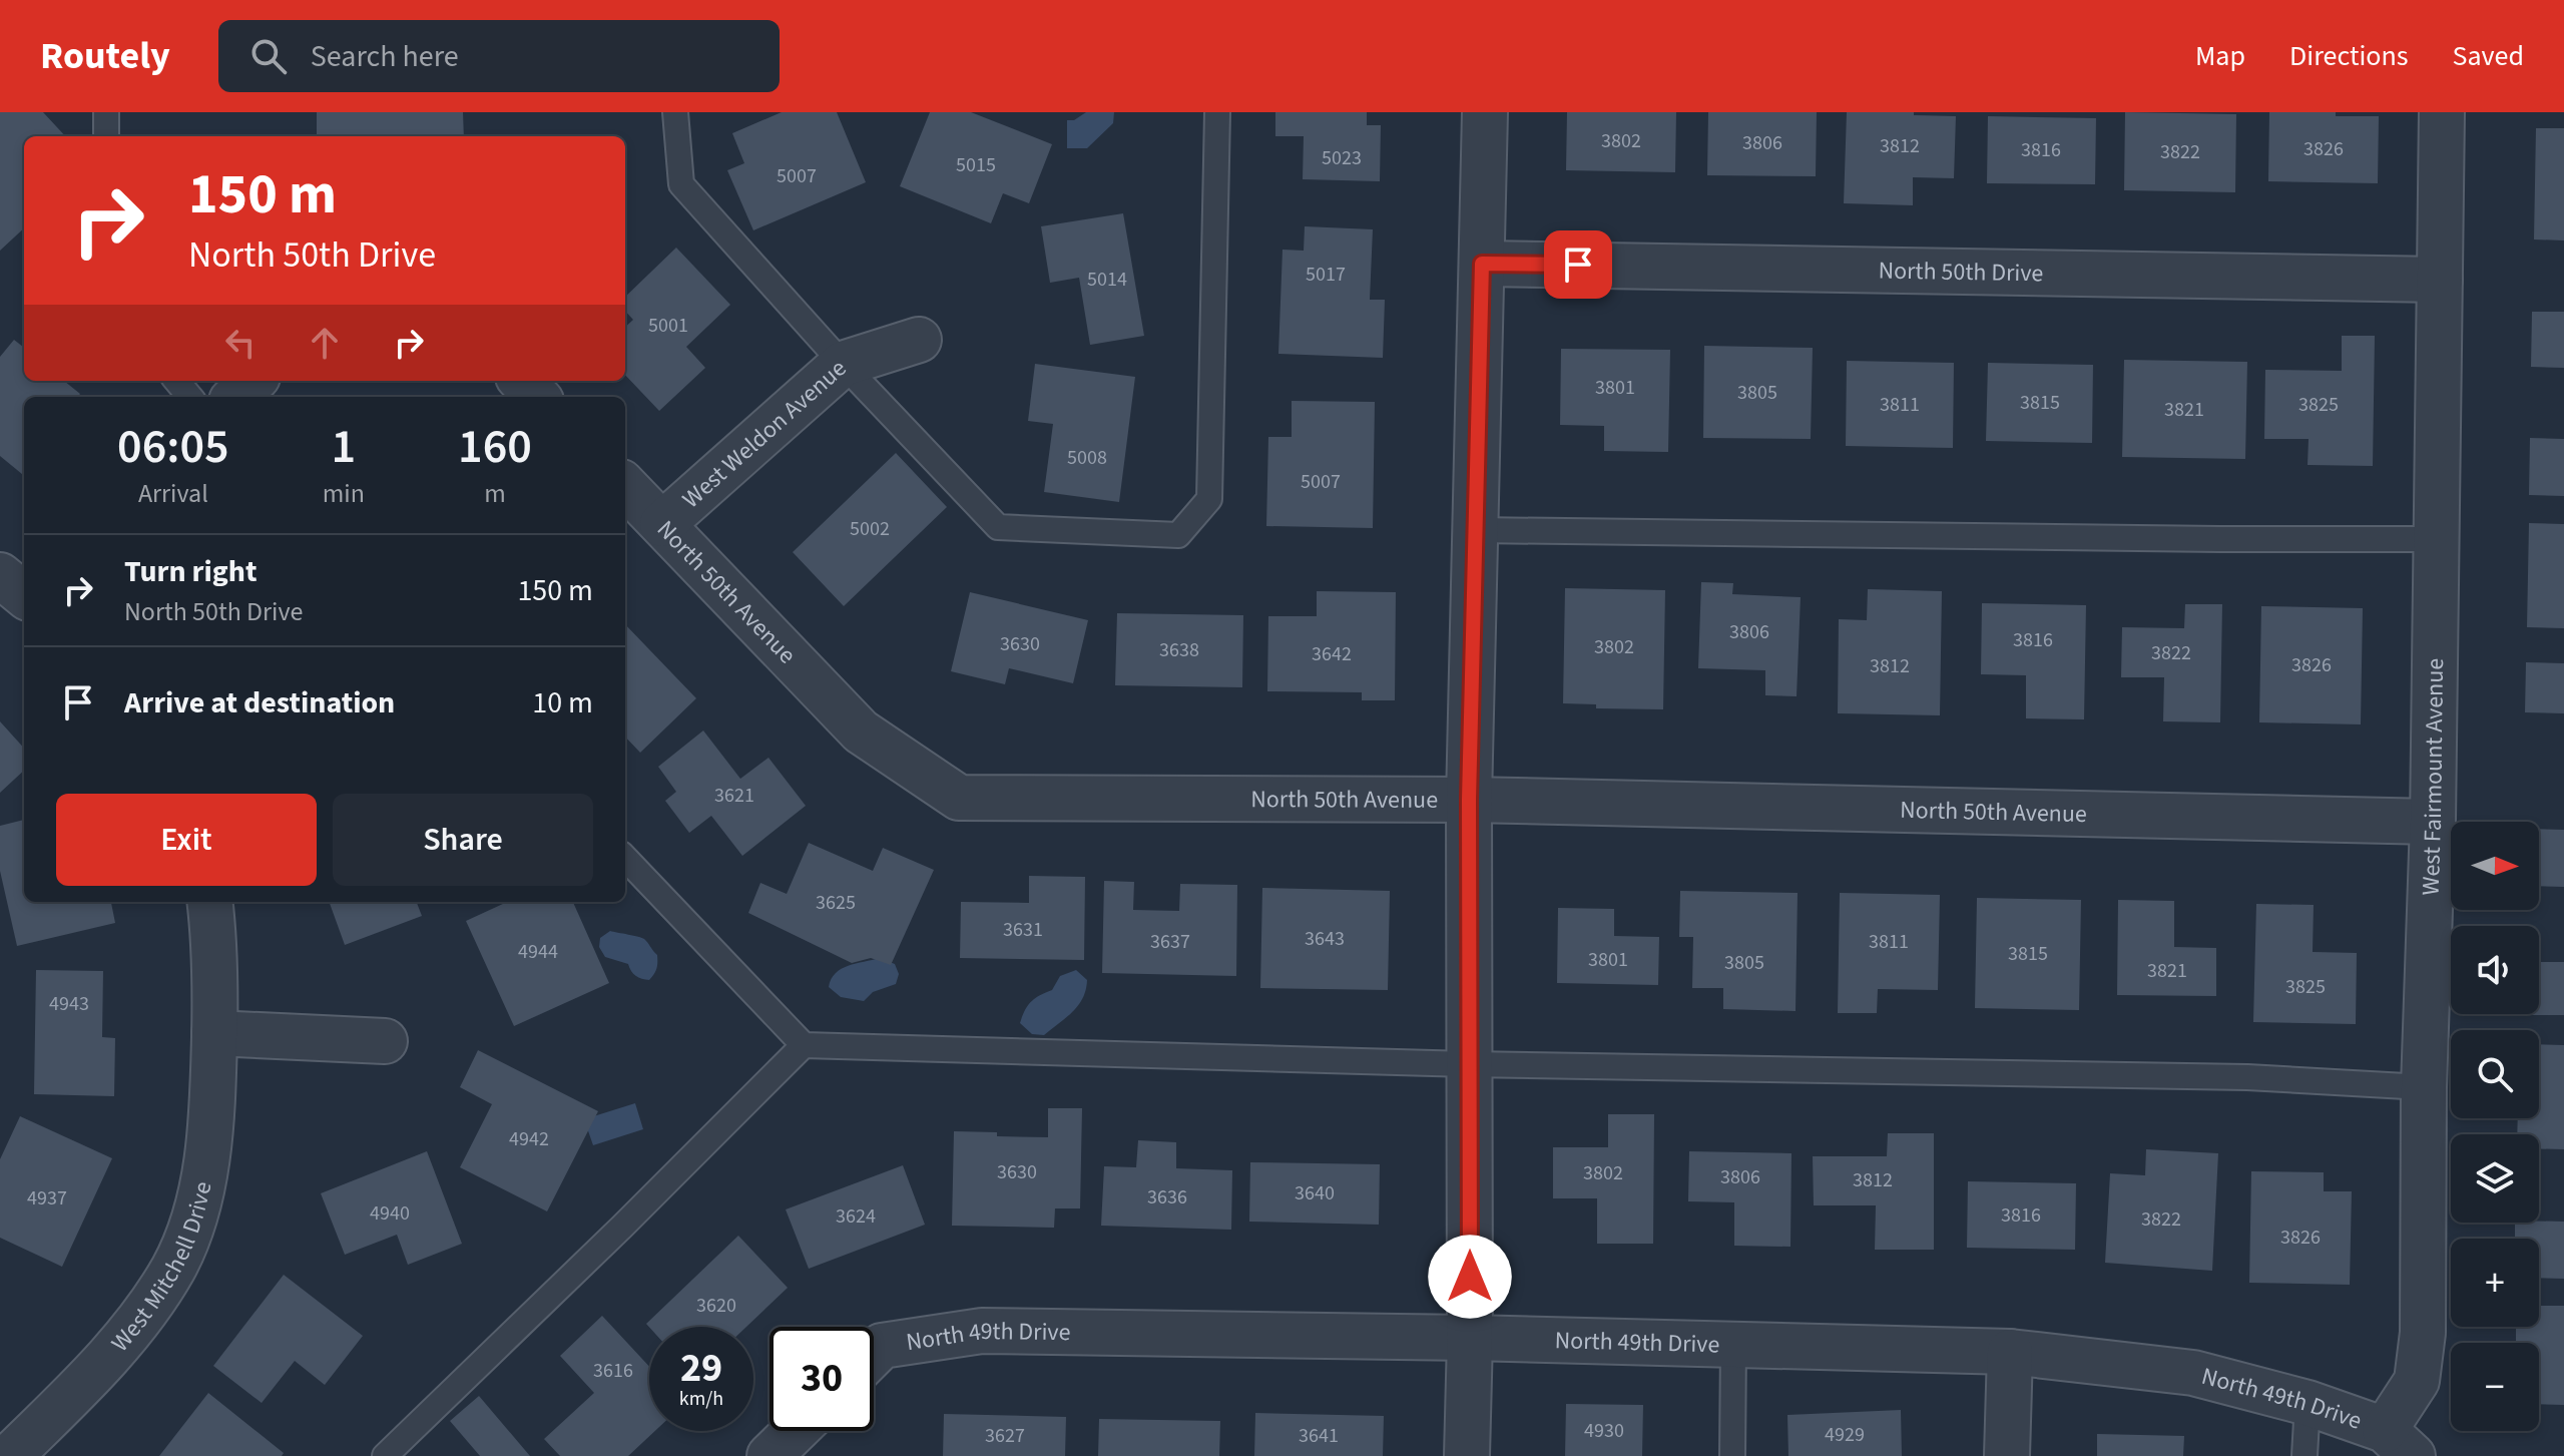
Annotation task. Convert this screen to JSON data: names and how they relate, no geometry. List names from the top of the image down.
{
  "streets": {
    "street": [
      "North 50th Drive",
      "West Weldon Avenue",
      "North 50th Avenue",
      "West Fairmount Avenue",
      "West Mitchell Drive",
      "North 49th Drive"
    ]
  },
  "crossings": [
    ["North 50th Drive", "West Fairmount Avenue"],
    ["West Weldon Avenue", "North 50th Avenue"],
    ["North 50th Avenue", "West Fairmount Avenue"],
    ["West Fairmount Avenue", "North 49th Drive"]
  ],
  "house_numbers": [
    "3802",
    "3806",
    "3812",
    "3826",
    "3816",
    "3822",
    "5023",
    "5015",
    "5007",
    "5017",
    "5014",
    "5001",
    "3801",
    "3805",
    "3815",
    "3811",
    "3825",
    "3821",
    "5008",
    "5007",
    "5002",
    "3806",
    "3816",
    "3630",
    "3802",
    "3638",
    "3822",
    "3642",
    "3826",
    "3812",
    "3621",
    "3625",
    "3631",
    "3643",
    "3637",
    "3811",
    "4944",
    "3815",
    "3801",
    "3805",
    "3821",
    "3825",
    "4943",
    "4942",
    "3630",
    "3802",
    "3806",
    "3812",
    "3640",
    "3636",
    "4937",
    "4940",
    "3816",
    "3624",
    "3822",
    "3826",
    "3620",
    "3616",
    "4930",
    "4929",
    "3627",
    "3641"
  ],
  "north": "right",
  "page": {
    "header": "Routely",
    "search": "Search here",
    "nav": ["Map", "Directions", "Saved"],
    "turn": ["150 m", "North 50th Drive"],
    "eta": [
      "06:05",
      "Arrival",
      "1",
      "min",
      "160",
      "m"
    ],
    "list": [
      {
        "name": "Turn right",
        "note": "North 50th Drive",
        "value": "150 m"
      },
      {
        "name": "Arrive at destination",
        "value": "10 m"
      }
    ],
    "buttons": ["Exit", "Share"],
    "map_buttons": ["+", "−"],
    "speed": "29 km/h",
    "limit": "30"
  }
}
